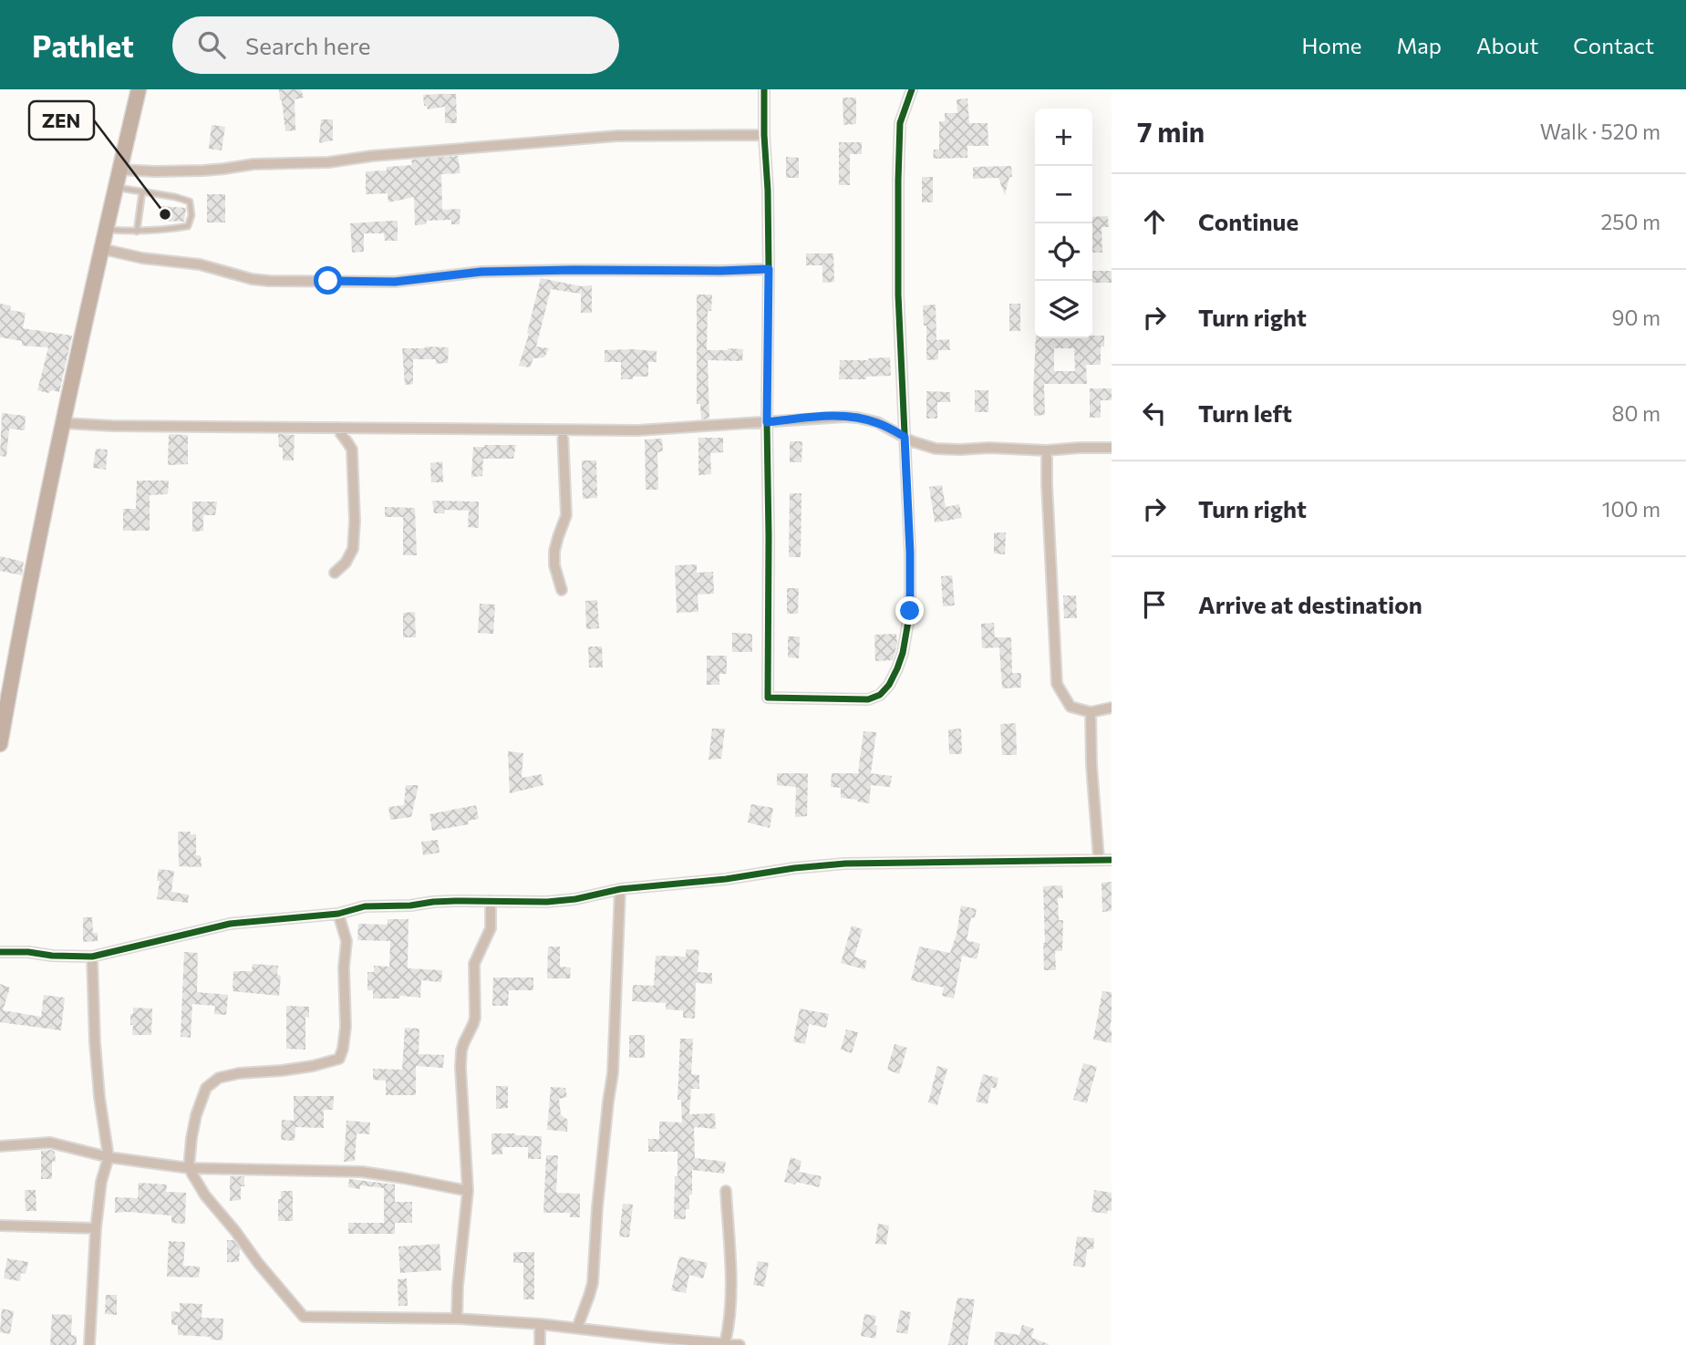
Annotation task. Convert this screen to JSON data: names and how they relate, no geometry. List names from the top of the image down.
{
  "places": ["ZEN"],
  "page": {
    "header": "Pathlet",
    "search": "Search here",
    "nav": [
      "Home",
      "Map",
      "About",
      "Contact"
    ],
    "heading": ["7 min", "Walk · 520 m"],
    "map_buttons": ["+", "−"],
    "list": [
      ["Continue", "250 m"],
      ["Turn right", "90 m"],
      ["Turn left", "80 m"],
      ["Turn right", "100 m"],
      "Arrive at destination"
    ]
  }
}
